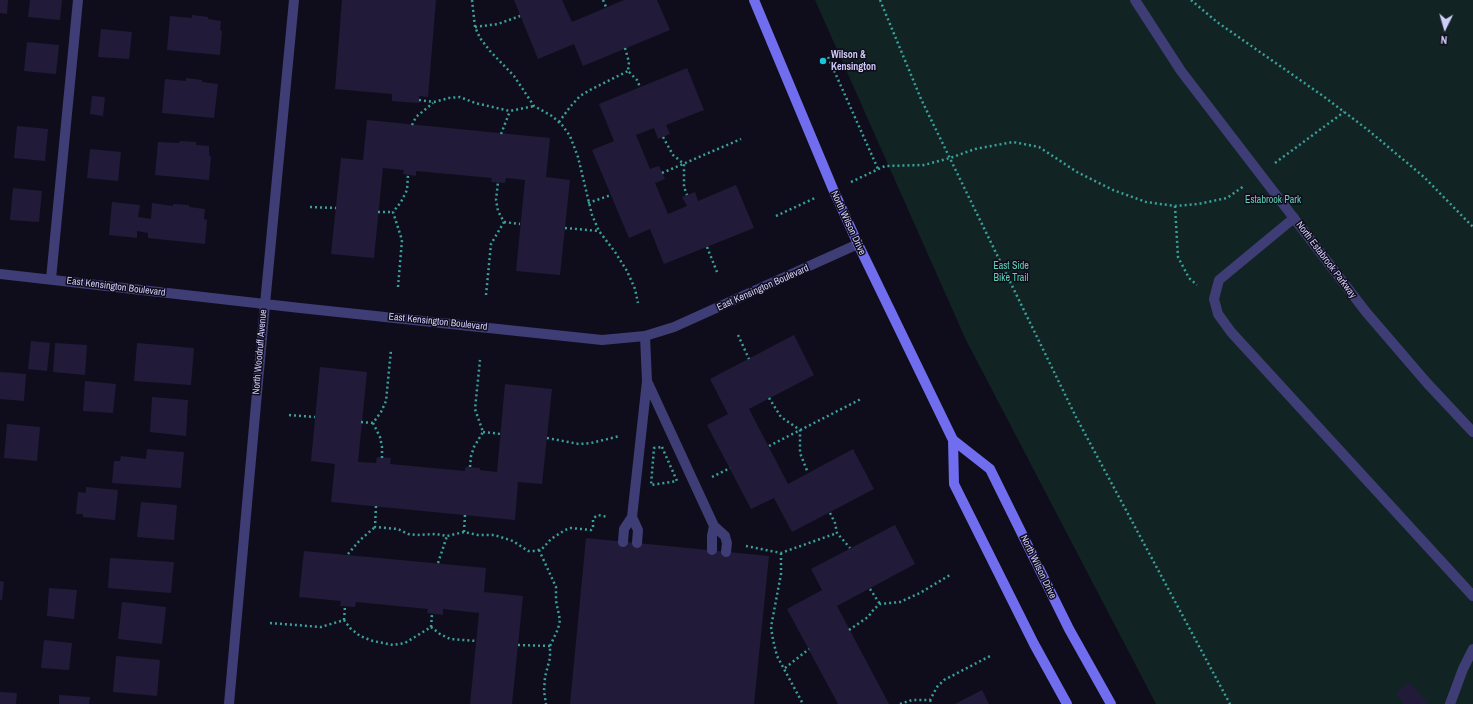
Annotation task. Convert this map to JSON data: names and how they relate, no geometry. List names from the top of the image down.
{
  "streets": {
    "street": [
      "North Wilson Drive",
      "North Estabrook Parkway",
      "East Kensington Boulevard",
      "North Woodruff Avenue"
    ]
  },
  "crossings": [
    ["North Wilson Drive", "East Kensington Boulevard"],
    ["East Kensington Boulevard", "North Woodruff Avenue"]
  ],
  "parks": ["Estabrook Park", "East Side Bike Trail"],
  "places": ["Wilson & Kensington"],
  "north": "bottom"
}
